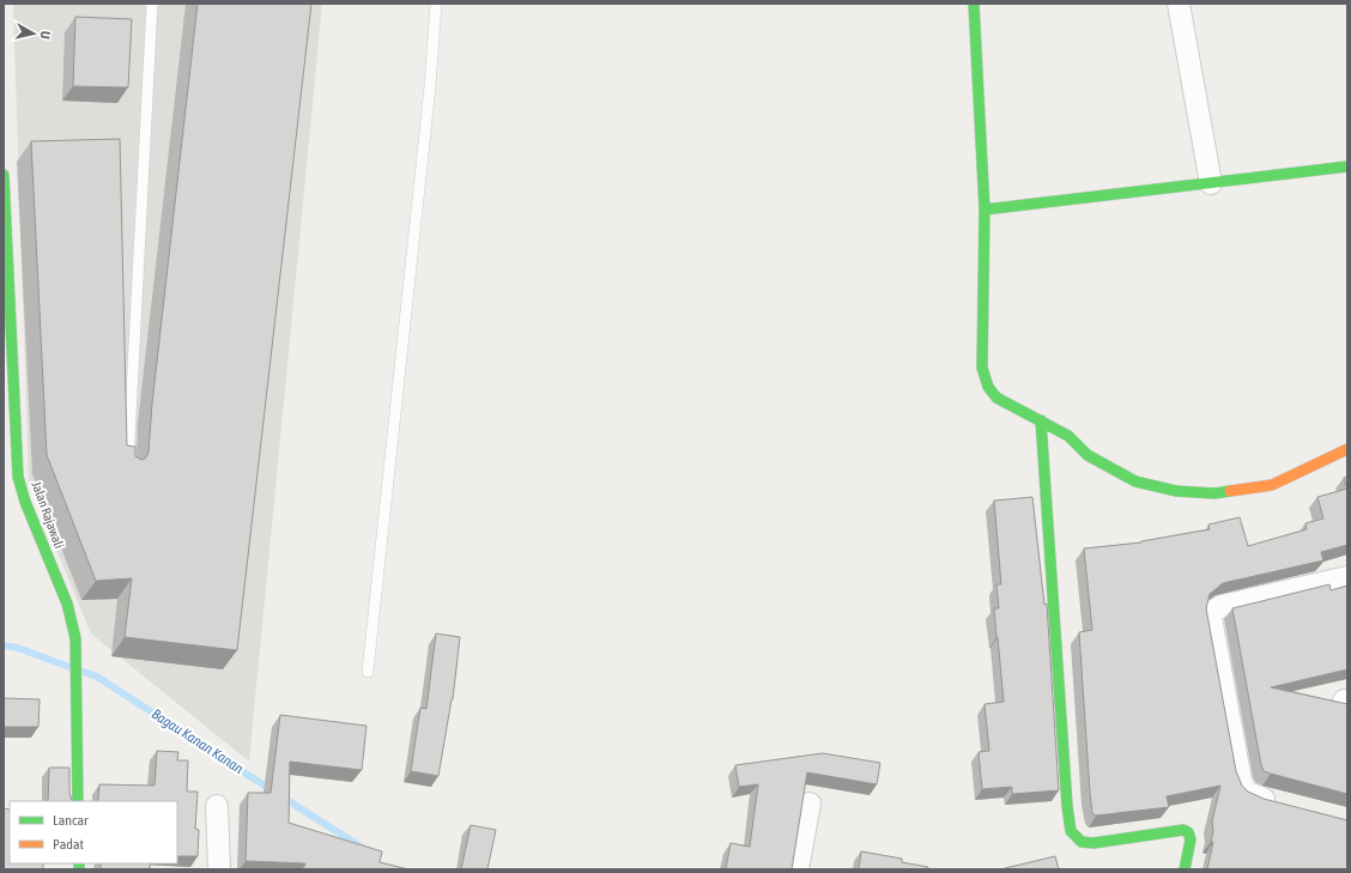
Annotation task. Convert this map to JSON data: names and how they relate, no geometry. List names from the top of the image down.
{
  "streets": {
    "street": ["Jalan Rajawali"]
  },
  "water": ["Bagau Kanan Kanan"],
  "legend": ["Lancar", "Padat"],
  "north": "right"
}
